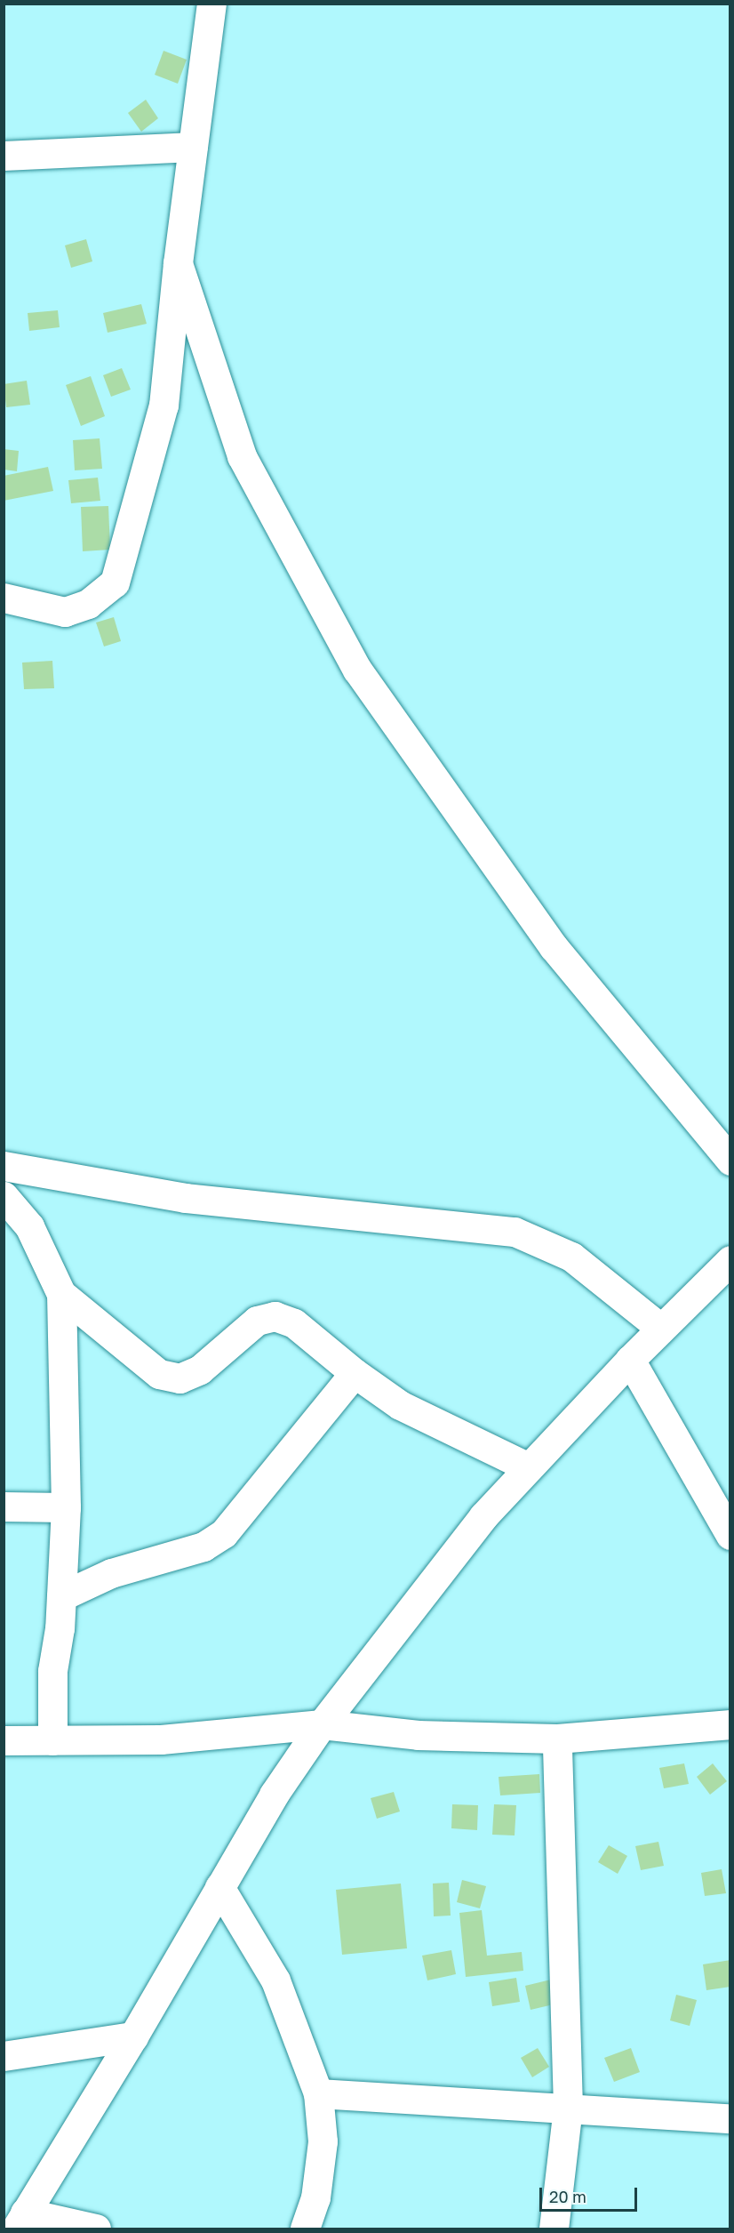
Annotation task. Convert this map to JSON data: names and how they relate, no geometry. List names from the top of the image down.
{
  "scale_bar": "20 m"
}
